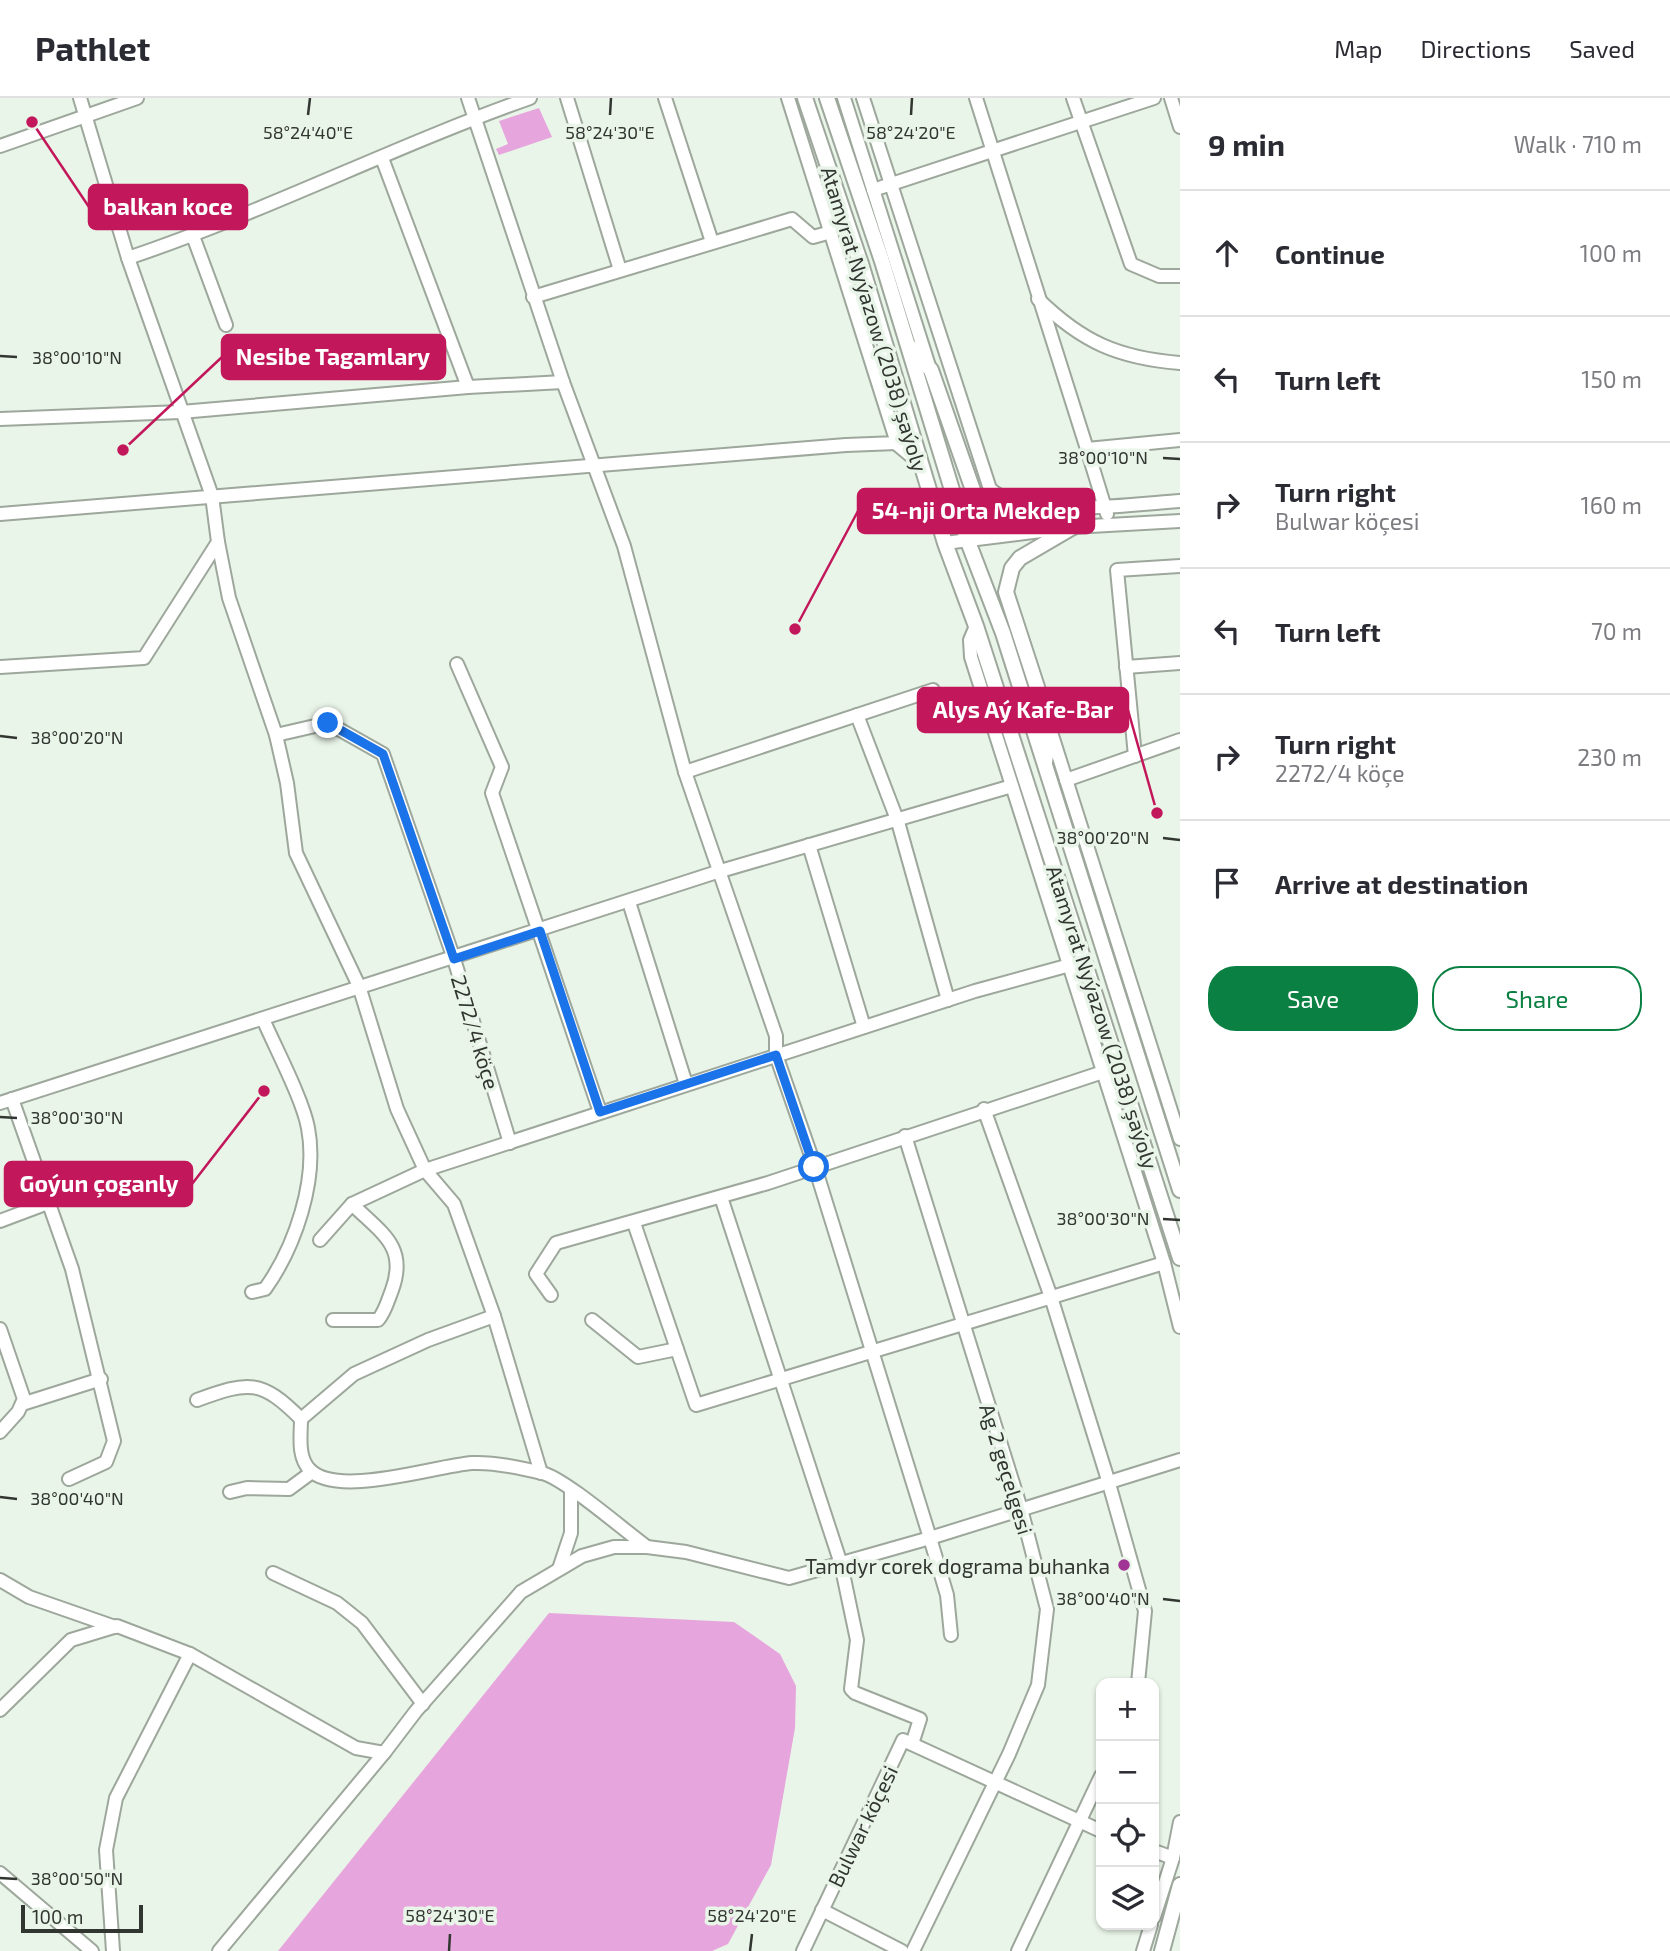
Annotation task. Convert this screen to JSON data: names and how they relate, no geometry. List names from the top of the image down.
{
  "streets": {
    "main road": ["Atamyrat Nyýazow (2038) şaýoly"],
    "street": ["2272/4 köçe", "Ag 2 geçelgesi", "Bulwar köçesi"]
  },
  "places": [
    "balkan koce",
    "Nesibe Tagamlary",
    "54-nji Orta Mekdep",
    "Alys Aý Kafe-Bar",
    "Goýun çoganly",
    "Tamdyr corek dograma buhanka"
  ],
  "scale_bar": "100 m",
  "page": {
    "header": "Pathlet",
    "nav": ["Map", "Directions", "Saved"],
    "heading": ["9 min", "Walk · 710 m"],
    "list": [
      ["Continue", "100 m"],
      ["Turn left", "150 m"],
      ["Turn right", "Bulwar köçesi", "160 m"],
      ["Turn left", "70 m"],
      ["Turn right", "2272/4 köçe", "230 m"],
      "Arrive at destination"
    ],
    "buttons": ["Save", "Share"],
    "map_buttons": ["+", "−"],
    "scale": "100 m"
  },
  "coordinates": [
    "58°24'40\"E",
    "58°24'30\"E",
    "58°24'20\"E",
    "38°00'10\"N",
    "38°00'20\"N",
    "38°00'30\"N",
    "38°00'40\"N",
    "38°00'50\"N"
  ]
}
